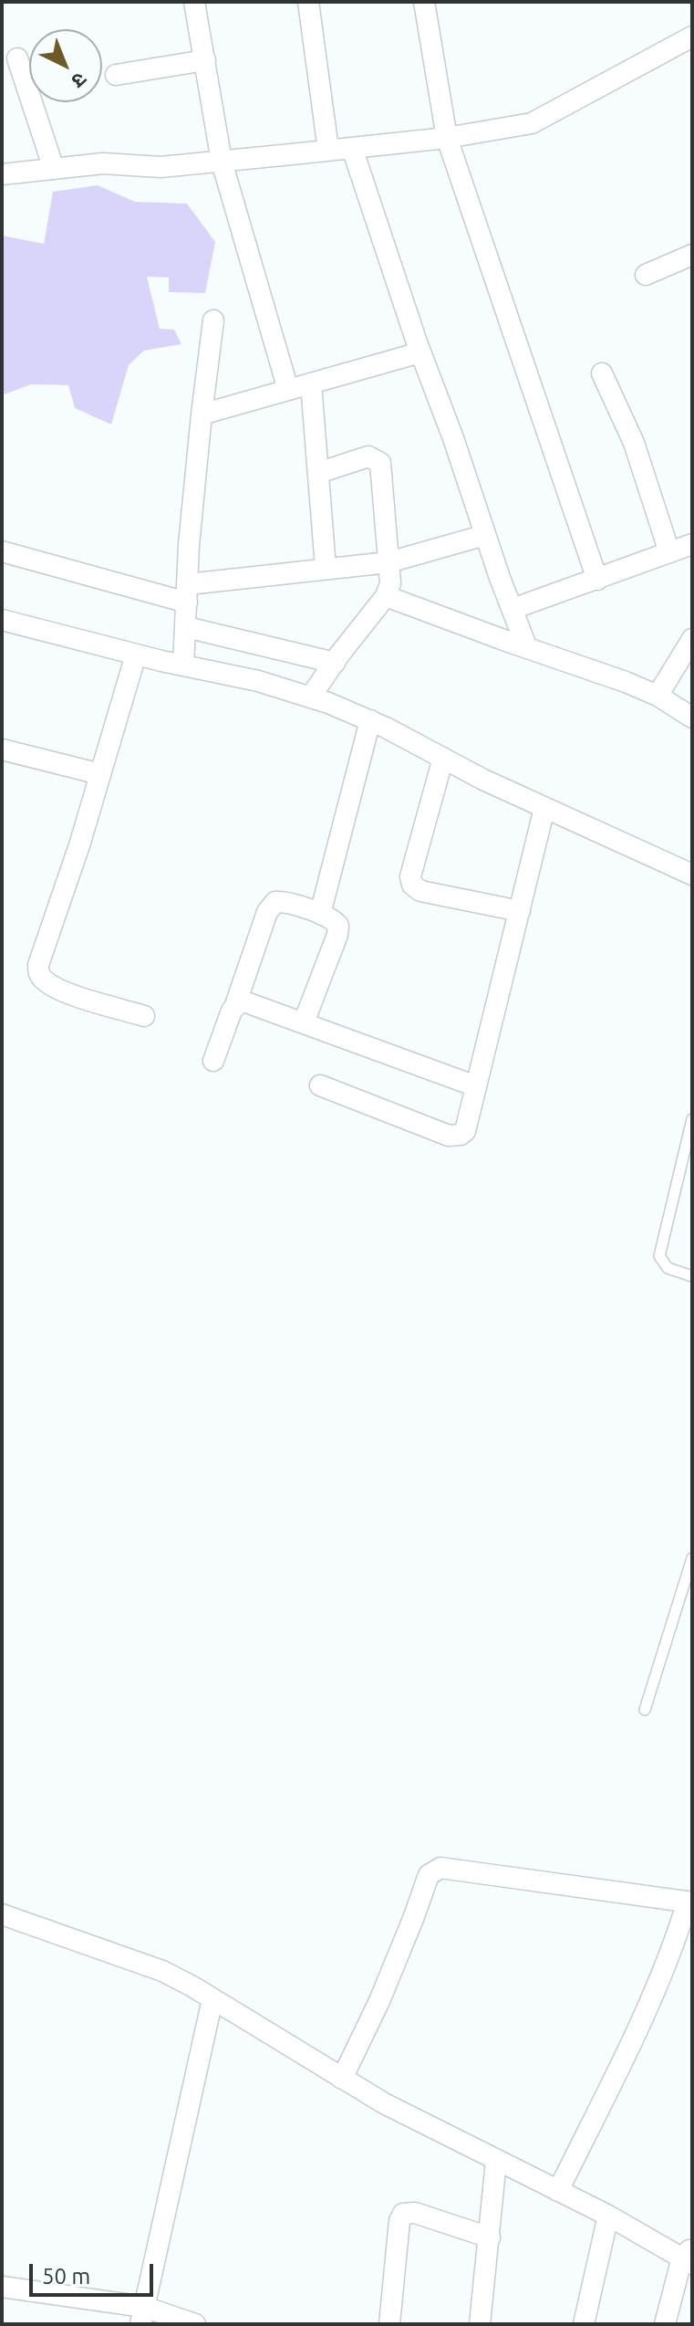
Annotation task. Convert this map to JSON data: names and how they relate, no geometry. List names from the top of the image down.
{
  "scale_bar": "50 m",
  "north": "bottom right"
}
